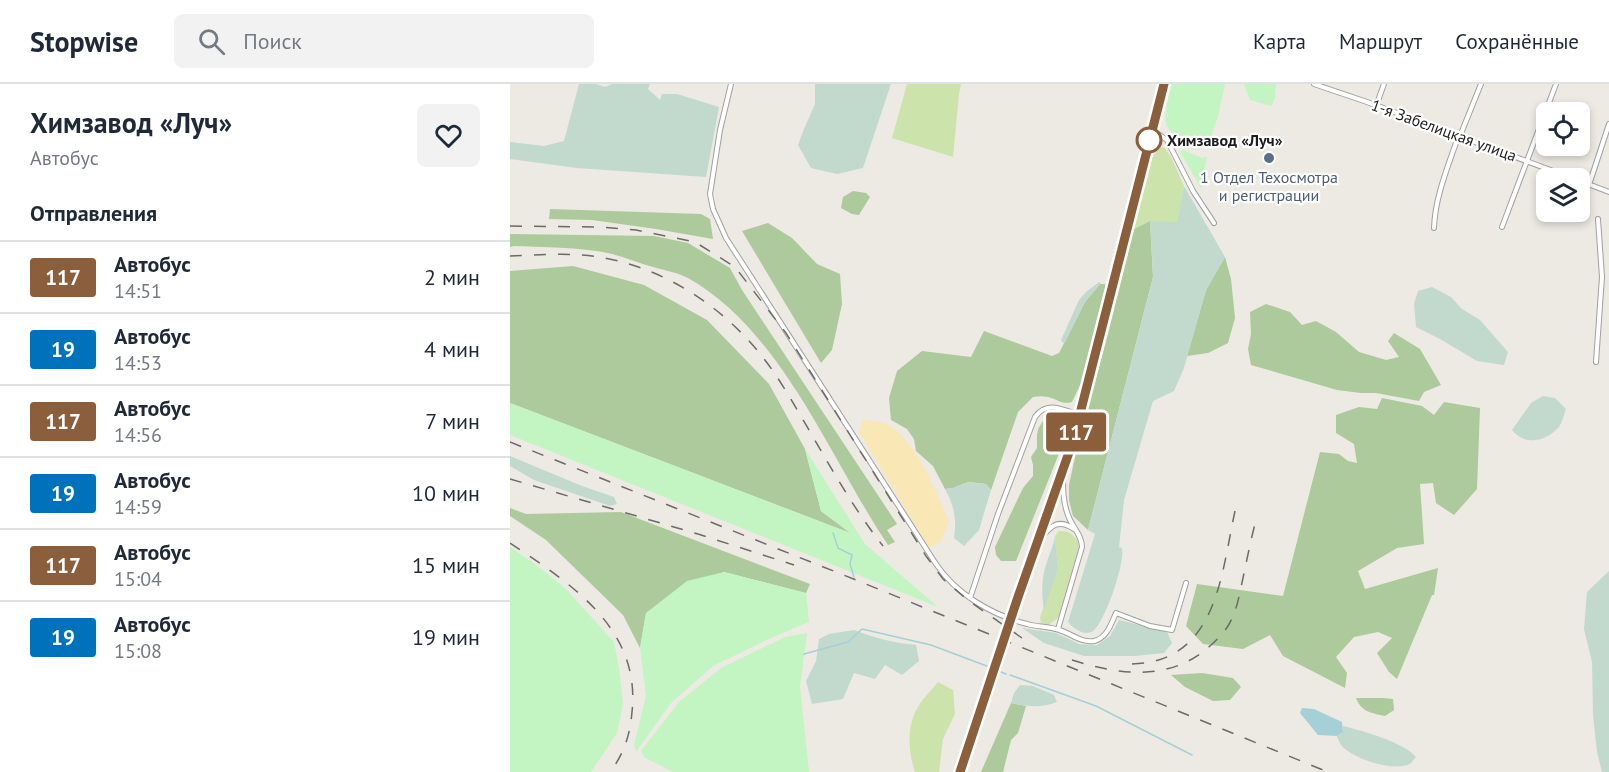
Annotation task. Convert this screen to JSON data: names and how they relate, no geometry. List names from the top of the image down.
{
  "streets": {
    "street": ["1-я Забелицкая улица"]
  },
  "places": ["Химзавод «Луч»", "1 Отдел Техосмотра и регистрации"],
  "lines": ["bus line 117"],
  "page": {
    "header": "Stopwise",
    "search": "Поиск",
    "nav": ["Карта", "Маршрут", "Сохранённые"],
    "heading": [
      ["Химзавод «Луч»", "Автобус"],
      "Отправления"
    ],
    "on_map": "117",
    "list": [
      {
        "mark": "117",
        "name": "Автобус",
        "note": "14:51",
        "value": "2 мин"
      },
      {
        "mark": "19",
        "name": "Автобус",
        "note": "14:53",
        "value": "4 мин"
      },
      {
        "mark": "117",
        "name": "Автобус",
        "note": "14:56",
        "value": "7 мин"
      },
      {
        "mark": "19",
        "name": "Автобус",
        "note": "14:59",
        "value": "10 мин"
      },
      {
        "mark": "117",
        "name": "Автобус",
        "note": "15:04",
        "value": "15 мин"
      },
      {
        "mark": "19",
        "name": "Автобус",
        "note": "15:08",
        "value": "19 мин"
      }
    ]
  }
}
